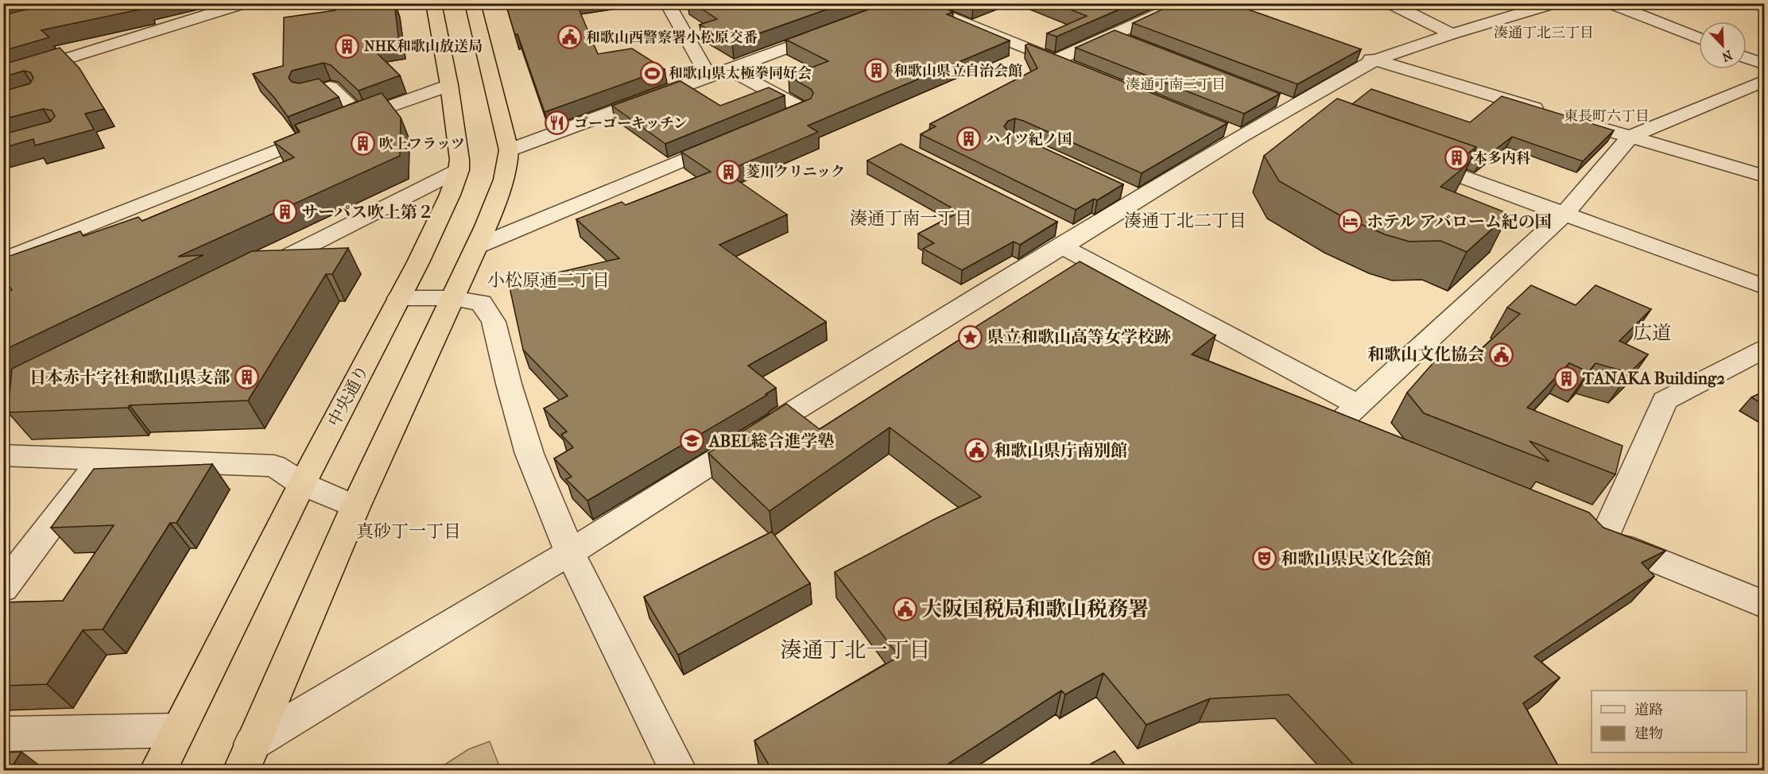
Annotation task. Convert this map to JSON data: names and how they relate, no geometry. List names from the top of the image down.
{
  "streets": {
    "highway": ["中央通り"]
  },
  "districts": [
    "湊通丁北三丁目",
    "湊通丁南二丁目",
    "東長町六丁目",
    "湊通丁南一丁目",
    "湊通丁北二丁目",
    "小松原通二丁目",
    "広道",
    "真砂丁一丁目",
    "湊通丁北一丁目"
  ],
  "places": {
    "public building": [
      "和歌山西警察署小松原交番",
      "和歌山文化協会",
      "和歌山県庁南別館",
      "大阪国税局和歌山税務署"
    ],
    "building": [
      "NHK和歌山放送局",
      "和歌山県立自治会館",
      "ハイツ紀ノ国",
      "吹上フラッツ",
      "本多内科",
      "菱川クリニック",
      "サーパス吹上第２",
      "日本赤十字社和歌山県支部",
      "TANAKA Building2"
    ],
    "sports": ["和歌山県太極拳同好会"],
    "restaurant": ["ゴーゴーキッチン"],
    "hotel": ["ホテル アバローム紀の国"],
    "place": ["県立和歌山高等女学校跡"],
    "school or university": ["ABEL総合進学塾"],
    "theatre": ["和歌山県民文化会館"]
  },
  "legend": ["道路", "建物"],
  "north": "bottom right"
}
